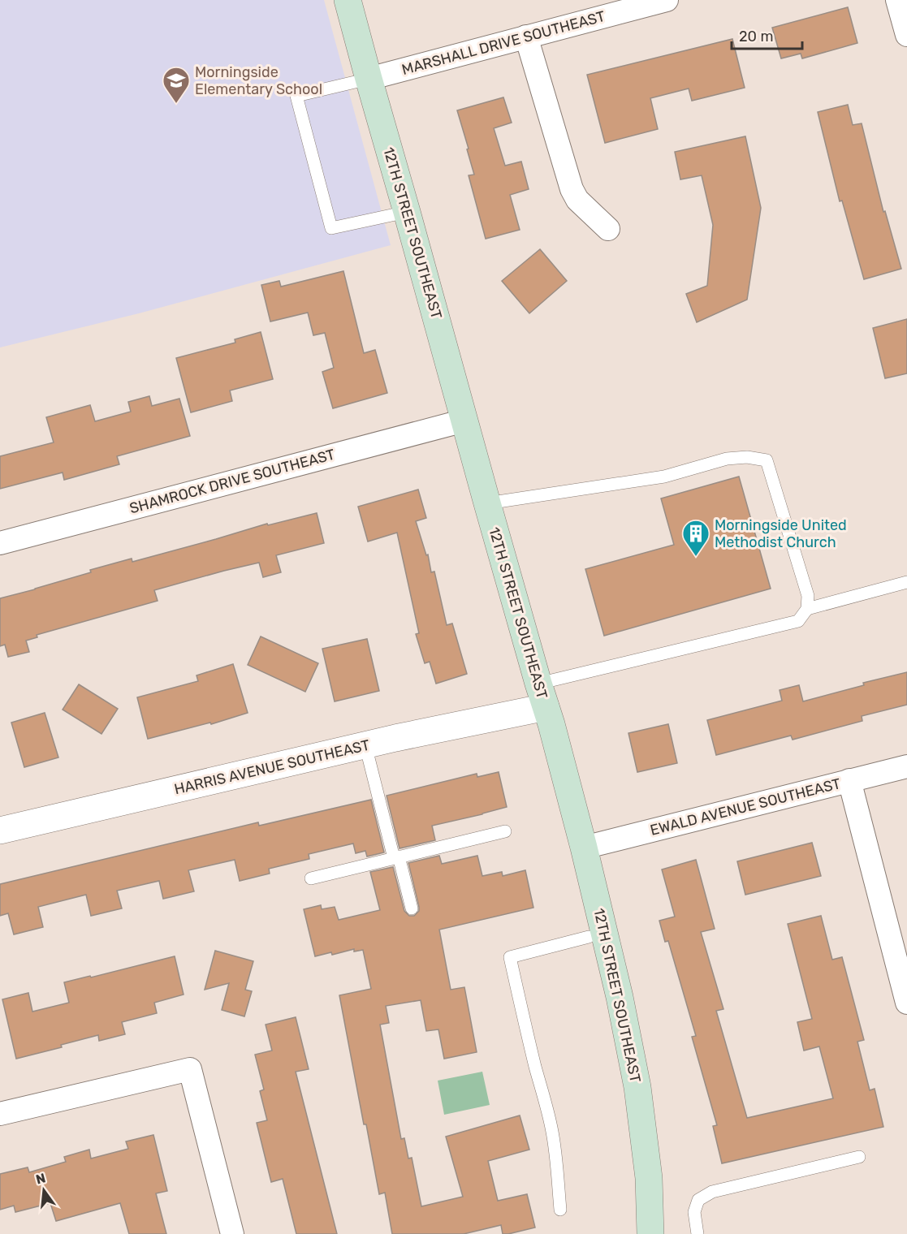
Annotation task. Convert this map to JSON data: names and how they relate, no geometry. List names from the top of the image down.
{
  "streets": {
    "main road": ["12TH STREET SOUTHEAST"],
    "street": [
      "MARSHALL DRIVE SOUTHEAST",
      "SHAMROCK DRIVE SOUTHEAST",
      "HARRIS AVENUE SOUTHEAST",
      "EWALD AVENUE SOUTHEAST"
    ]
  },
  "crossings": [
    ["MARSHALL DRIVE SOUTHEAST", "12TH STREET SOUTHEAST"],
    ["12TH STREET SOUTHEAST", "SHAMROCK DRIVE SOUTHEAST"],
    ["12TH STREET SOUTHEAST", "HARRIS AVENUE SOUTHEAST"],
    ["12TH STREET SOUTHEAST", "EWALD AVENUE SOUTHEAST"]
  ],
  "places": {
    "school or university": ["Morningside Elementary School"],
    "building": ["Morningside United Methodist Church"]
  },
  "scale_bar": "20 m",
  "north": "top"
}
